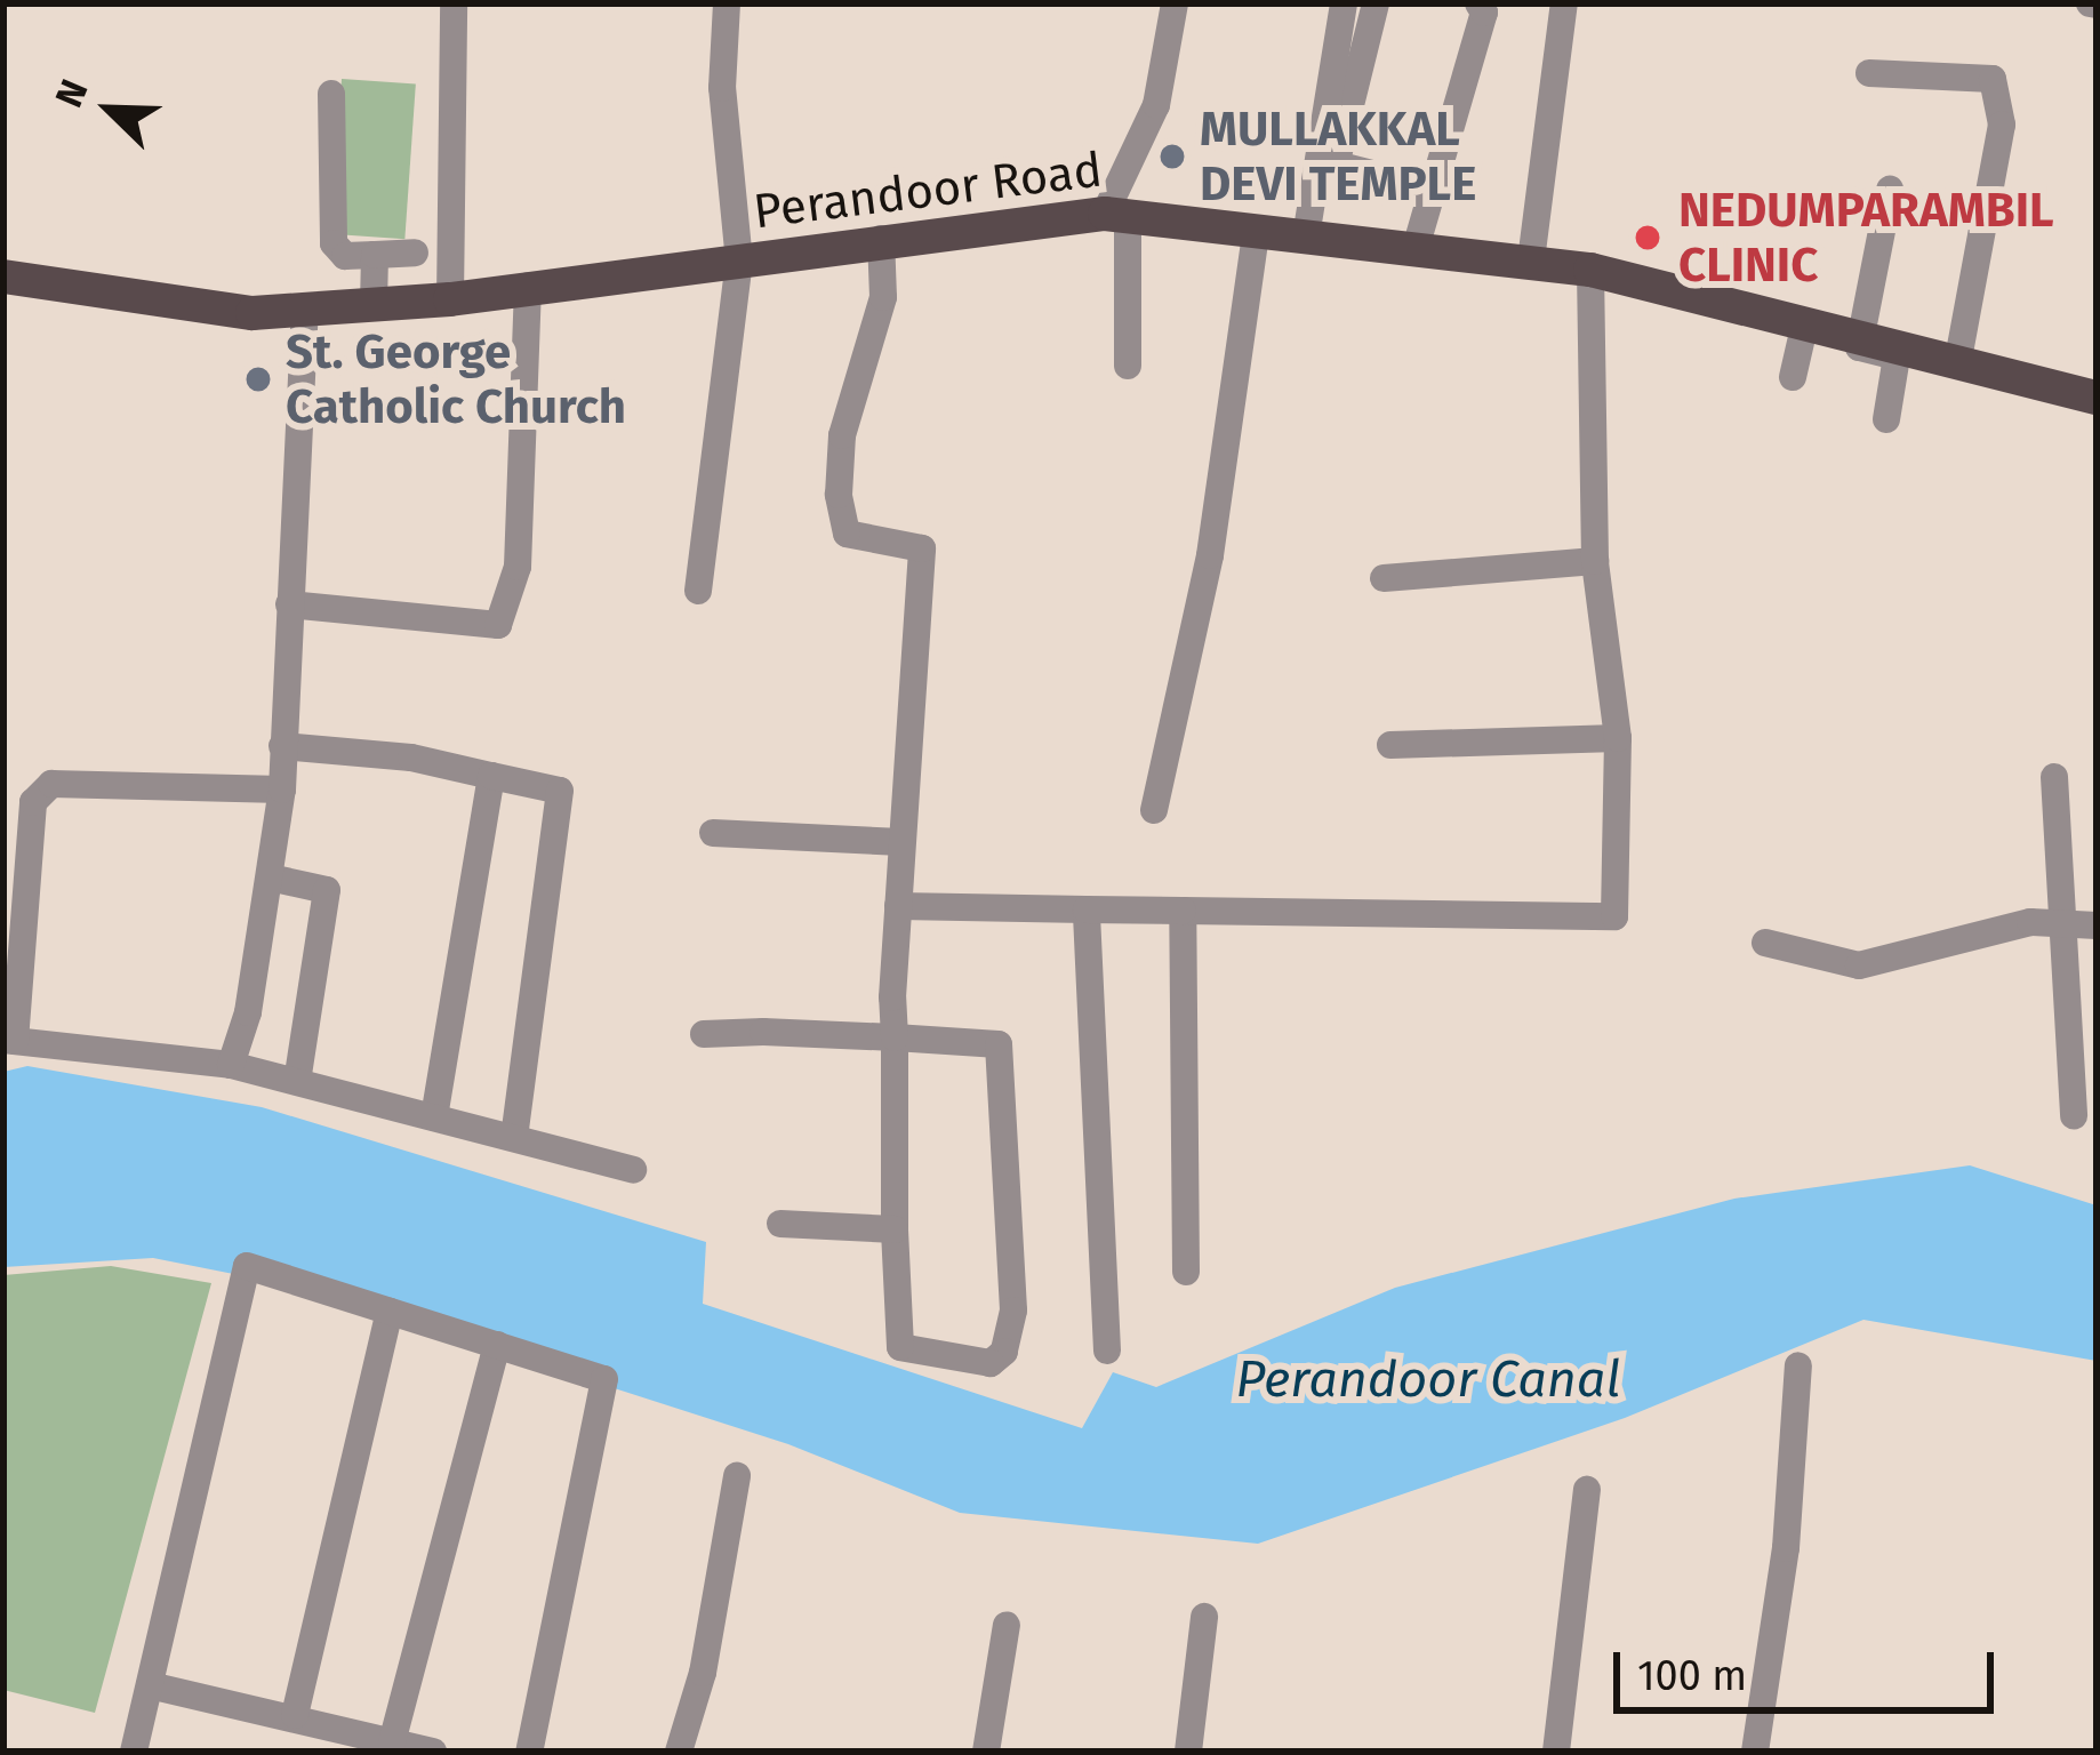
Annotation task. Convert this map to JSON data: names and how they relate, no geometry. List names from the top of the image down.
{
  "streets": {
    "main road": ["Perandoor Road"]
  },
  "water": ["Perandoor Canal"],
  "places": ["MULLAKKAL DEVI TEMPLE", "NEDUMPARAMBIL CLINIC", "St. George Catholic Church"],
  "scale_bar": "100 m",
  "north": "top left"
}
